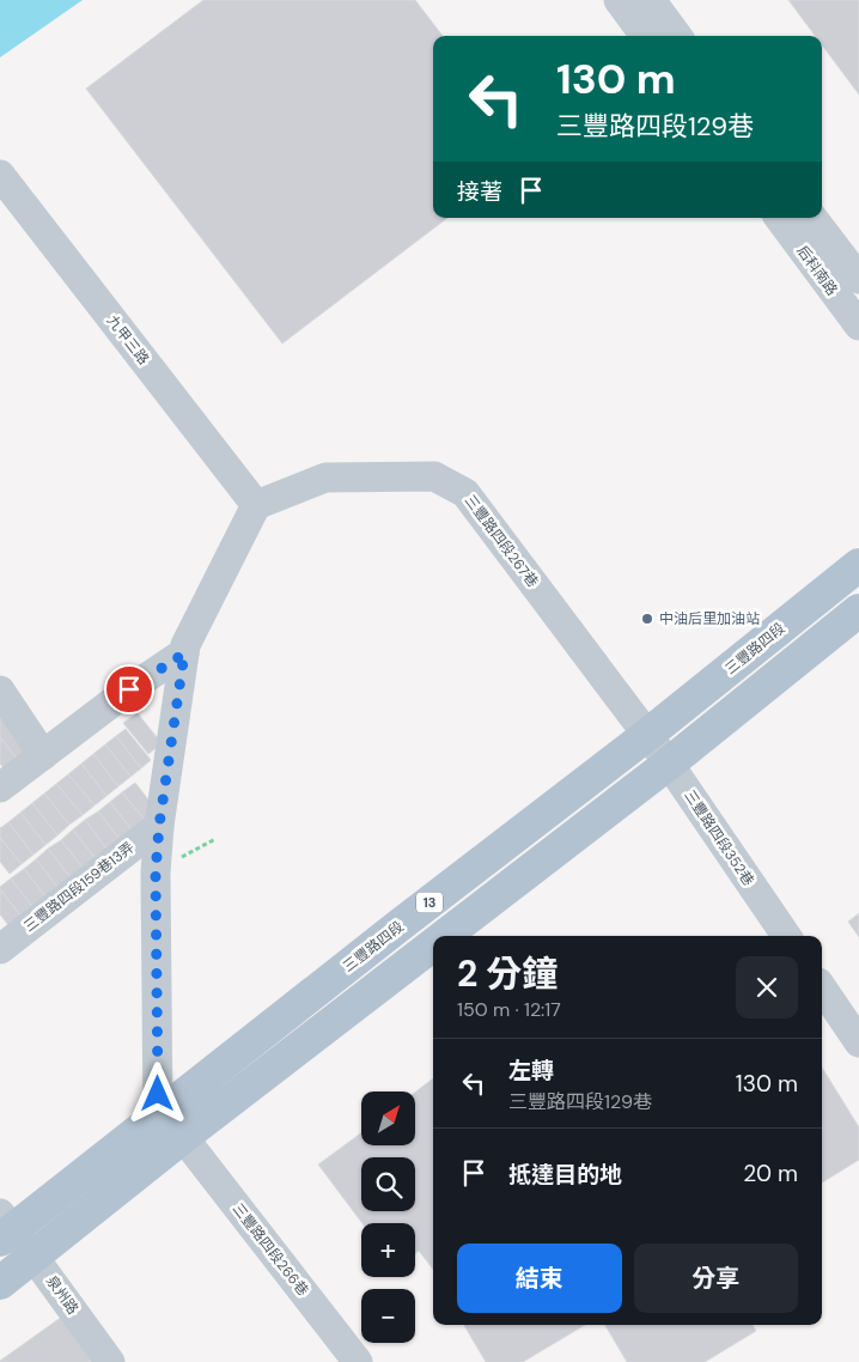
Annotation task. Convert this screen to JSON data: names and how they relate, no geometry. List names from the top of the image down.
{
  "streets": {
    "main road": ["三豐路四段", "13"],
    "street": [
      "后科南路",
      "九甲三路",
      "三豐路四段267巷",
      "三豐路四段352巷",
      "三豐路四段159巷13弄",
      "三豐路四段266巷",
      "泉州路"
    ]
  },
  "crossings": [
    ["九甲三路", "三豐路四段267巷"],
    ["三豐路四段267巷", "三豐路四段"],
    ["三豐路四段267巷", "三豐路四段352巷"],
    ["三豐路四段", "三豐路四段352巷"],
    ["三豐路四段", "三豐路四段266巷"],
    ["三豐路四段", "泉州路"],
    ["三豐路四段352巷", "13"],
    ["13", "三豐路四段266巷"],
    ["13", "泉州路"]
  ],
  "places": ["中油后里加油站"],
  "north": "top right",
  "page": {
    "turn": ["130 m", "三豐路四段129巷"],
    "then": "接著",
    "heading": ["2 分鐘", "150 m · 12:17"],
    "list": [
      {
        "name": "左轉",
        "note": "三豐路四段129巷",
        "value": "130 m"
      },
      {
        "name": "抵達目的地",
        "value": "20 m"
      }
    ],
    "map_buttons": ["+", "−"],
    "buttons": ["結束", "分享"]
  }
}
